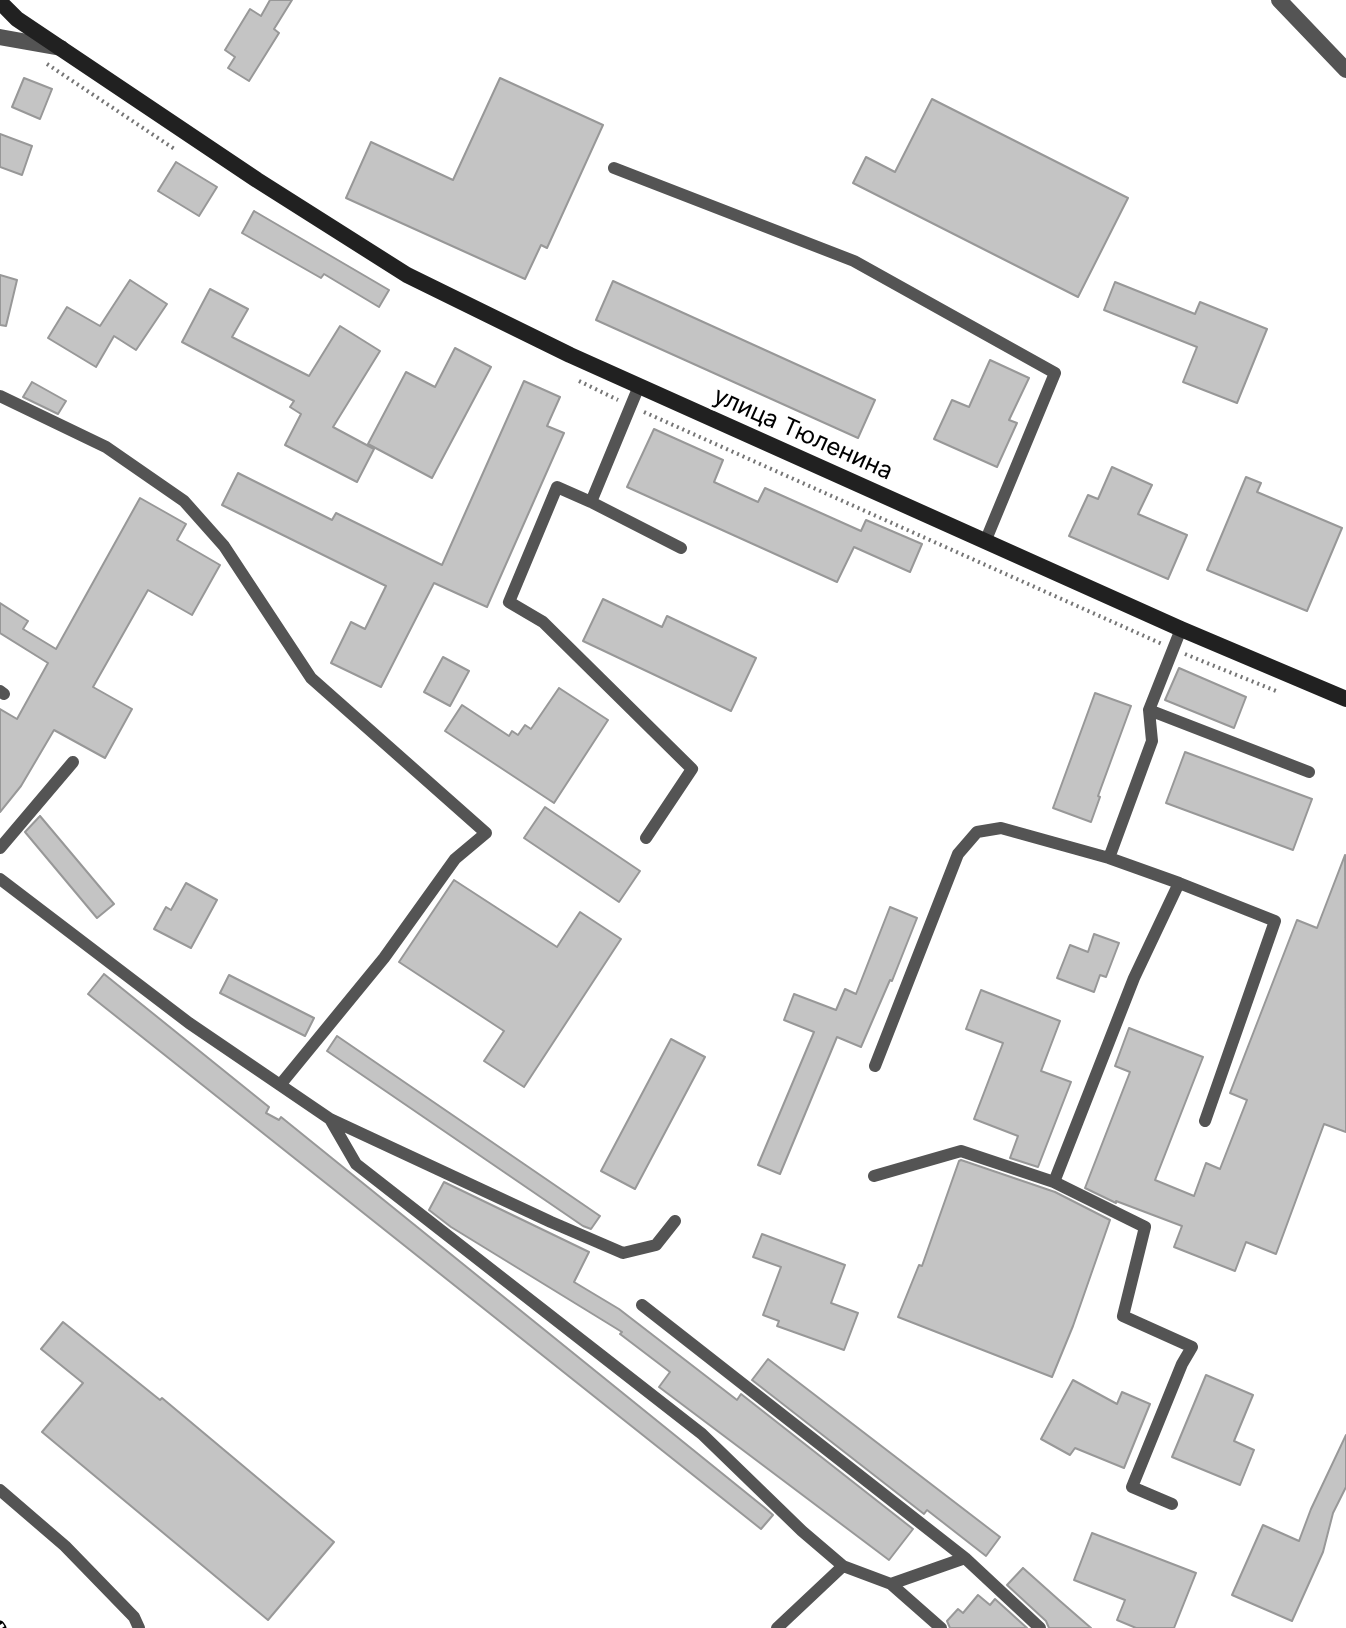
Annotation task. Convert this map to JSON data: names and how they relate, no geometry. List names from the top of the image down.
{
  "streets": {
    "main road": ["улица Тюленина"]
  }
}
